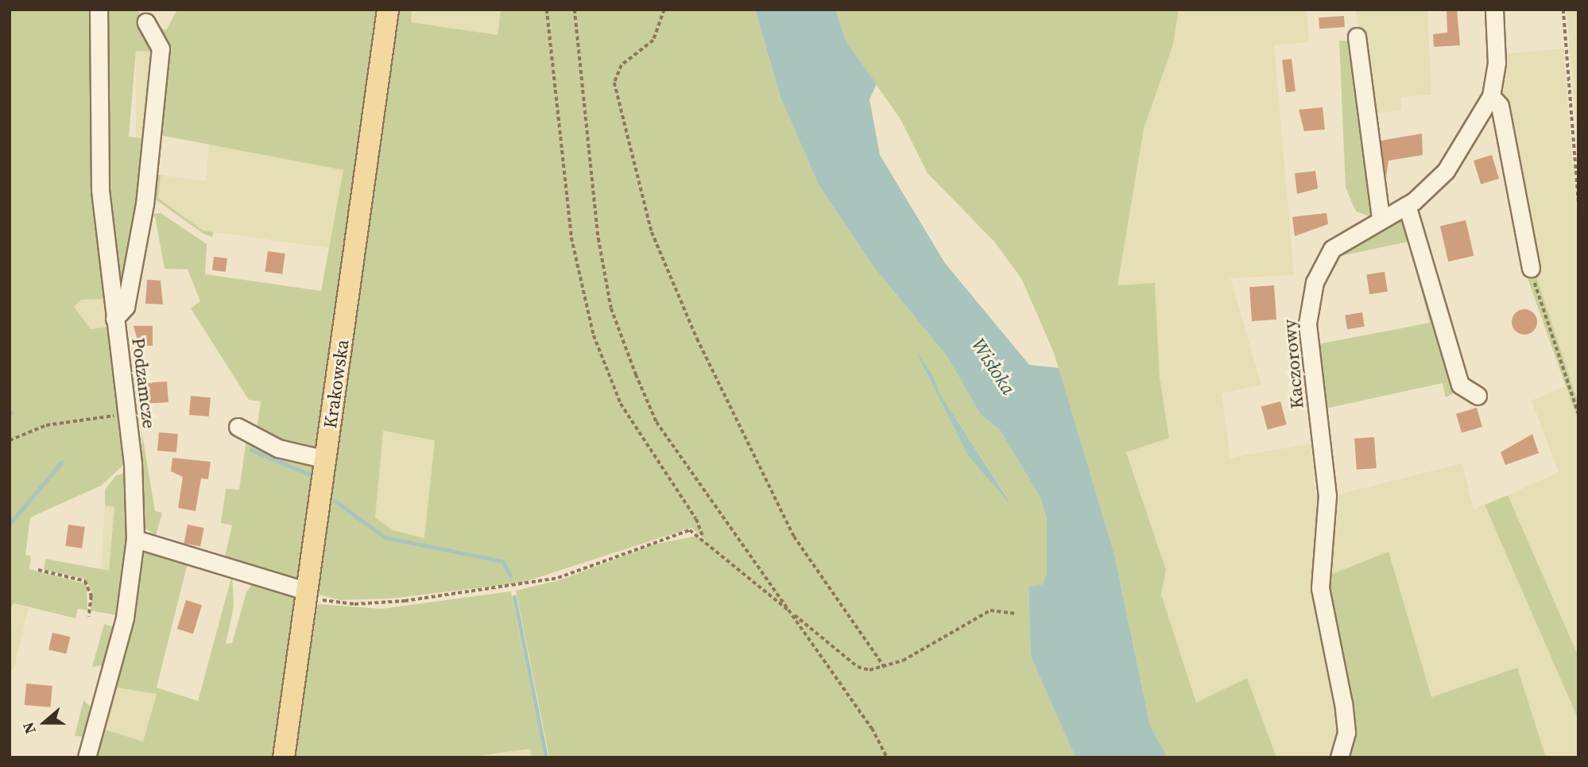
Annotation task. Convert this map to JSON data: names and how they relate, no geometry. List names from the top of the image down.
{
  "streets": {
    "main road": ["Krakowska"],
    "street": ["Kaczorowy", "Podzamcze"]
  },
  "water": ["Wisłoka"],
  "north": "left"
}
